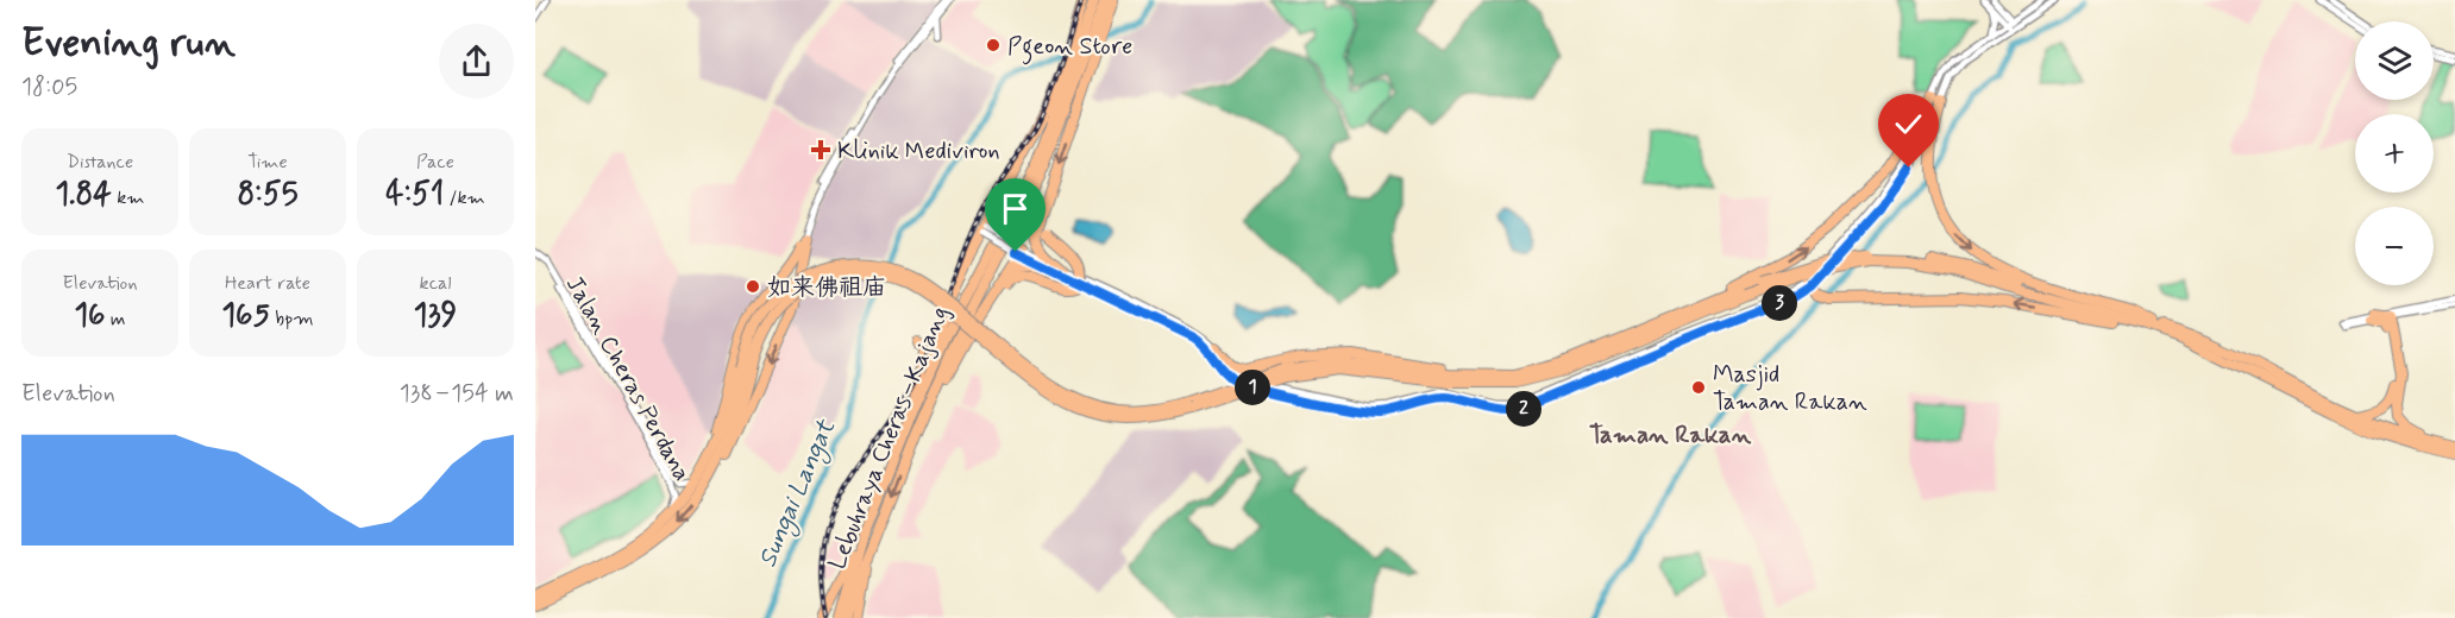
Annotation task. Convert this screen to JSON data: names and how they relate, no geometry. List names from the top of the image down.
{
  "streets": {
    "highway": ["Lebuhraya Cheras–Kajang"],
    "street": ["Jalan Cheras Perdana"]
  },
  "districts": ["Taman Rakan"],
  "water": ["Sungai Langat"],
  "places": {
    "other": ["Pgeon Store", "如来佛祖庙", "Masjid Taman Rakan"],
    "health": ["Klinik Mediviron"]
  },
  "page": {
    "heading": ["Evening run", "18:05"],
    "map_buttons": ["+", "−"],
    "stats": [
      ["Distance", "1.84 km"],
      ["Time", "8:55"],
      ["Pace", "4:51 /km"],
      ["Elevation", "16 m"],
      ["Heart rate", "165 bpm"],
      ["kcal", "139"]
    ],
    "pins": ["3", "1", "2"],
    "chart": ["Elevation", "138–154 m"]
  }
}
